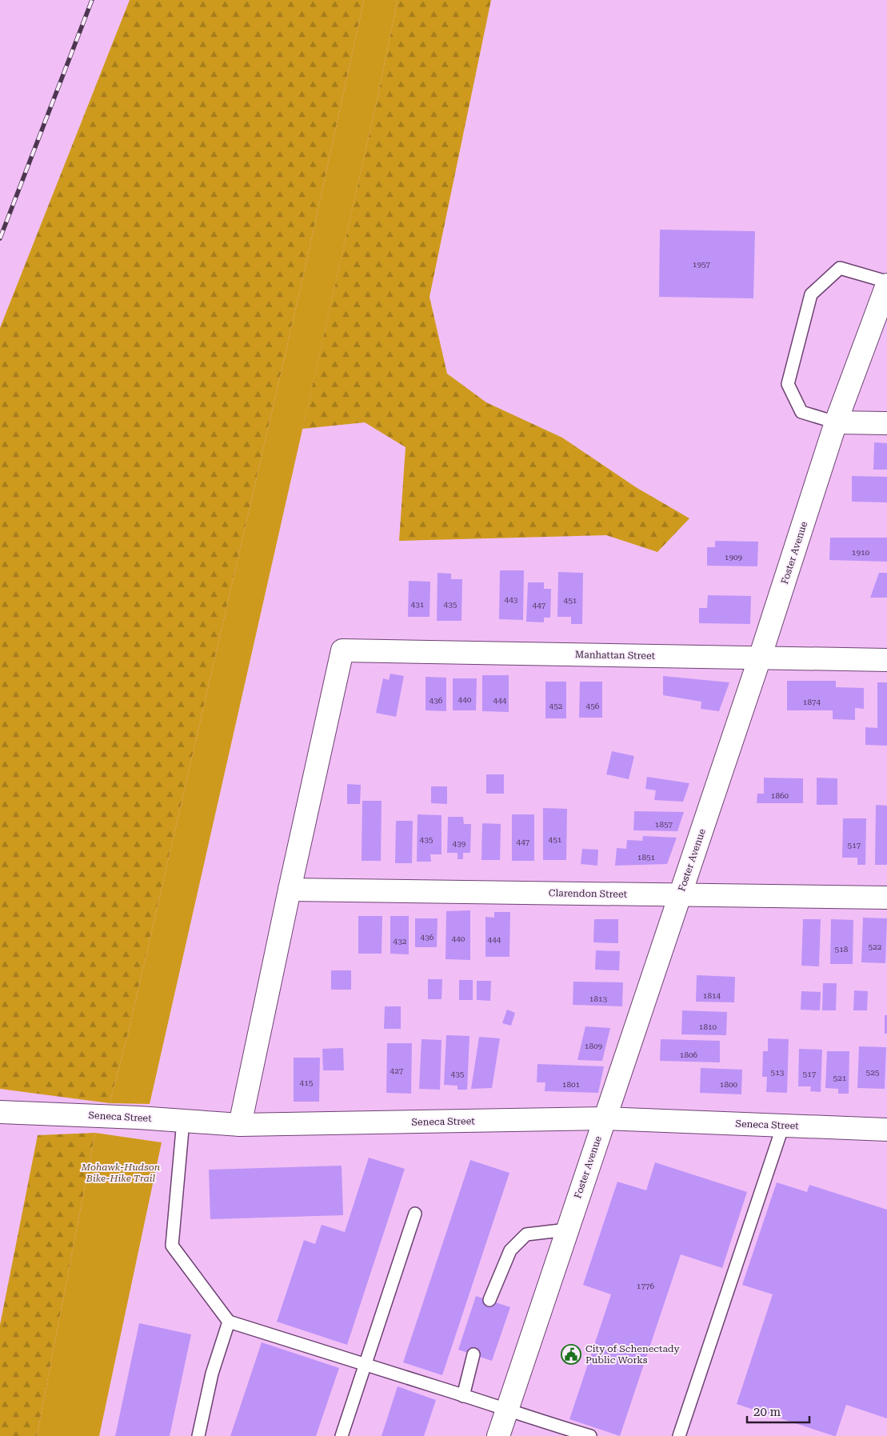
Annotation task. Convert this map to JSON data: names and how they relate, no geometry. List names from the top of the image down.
{
  "streets": {
    "street": [
      "Foster Avenue",
      "Manhattan Street",
      "Clarendon Street",
      "Seneca Street"
    ]
  },
  "crossings": [
    ["Foster Avenue", "Manhattan Street"],
    ["Foster Avenue", "Clarendon Street"],
    ["Foster Avenue", "Seneca Street"],
    ["Manhattan Street", "Clarendon Street"]
  ],
  "parks": ["Mohawk-Hudson Bike-Hike Trail"],
  "places": {
    "public building": ["City of Schenectady Public Works"]
  },
  "house_numbers": [
    "1957",
    "1910",
    "1909",
    "443",
    "451",
    "431",
    "435",
    "447",
    "440",
    "436",
    "444",
    "1874",
    "452",
    "456",
    "1860",
    "1857",
    "435",
    "451",
    "447",
    "439",
    "517",
    "1851",
    "436",
    "440",
    "444",
    "432",
    "522",
    "518",
    "1814",
    "1813",
    "1810",
    "1809",
    "1806",
    "427",
    "513",
    "525",
    "435",
    "517",
    "521",
    "415",
    "1801",
    "1800",
    "1776"
  ],
  "scale_bar": "20 m"
}
